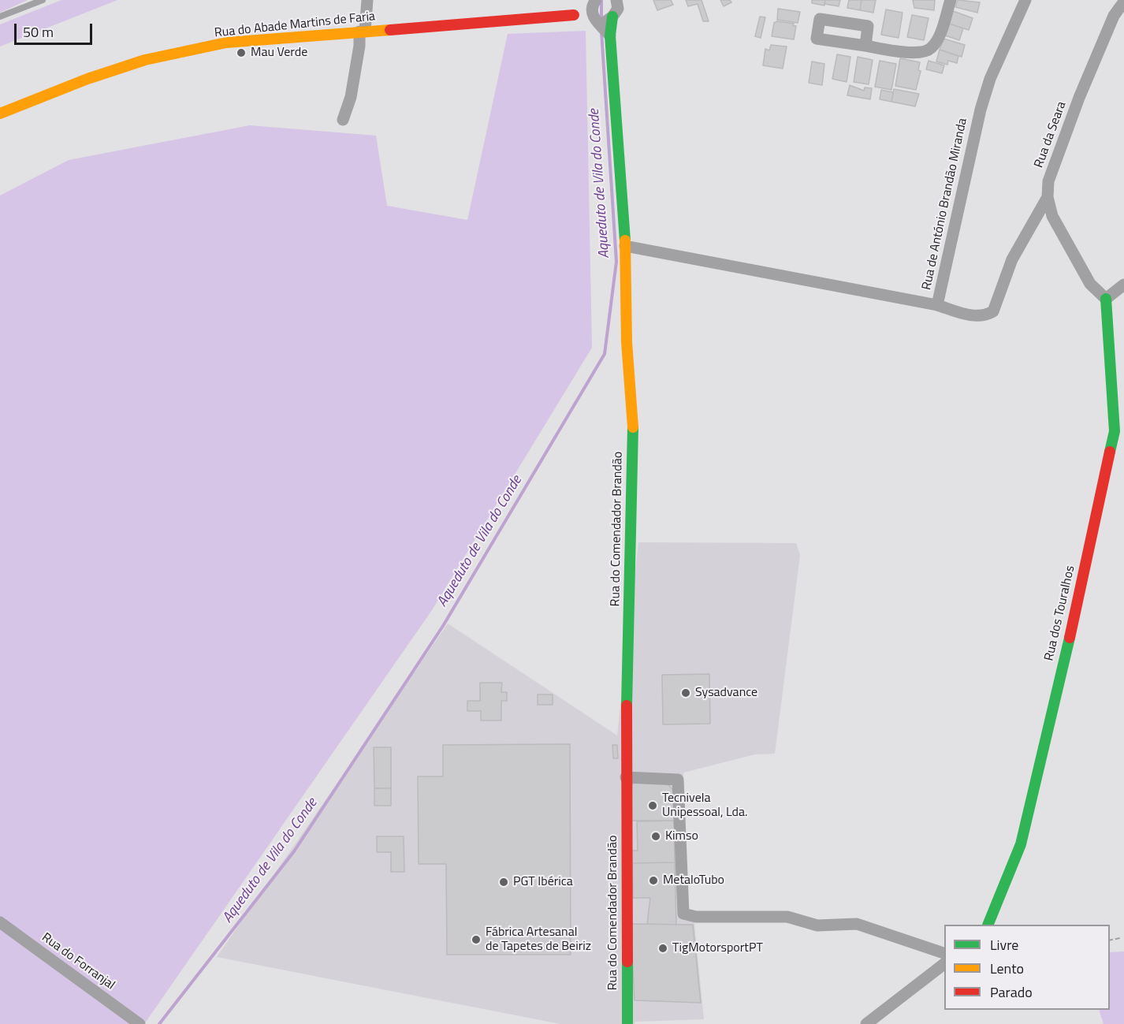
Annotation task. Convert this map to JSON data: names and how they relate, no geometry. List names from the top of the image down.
{
  "streets": {
    "street": [
      "Rua do Abade Martins de Faria",
      "Rua da Seara",
      "Rua de António Brandão Miranda",
      "Rua do Comendador Brandão",
      "Rua dos Touralhos",
      "Rua do Forranjal"
    ]
  },
  "crossings": [
    ["Rua da Seara", "Rua dos Touralhos"],
    ["Rua de António Brandão Miranda", "Rua do Comendador Brandão"]
  ],
  "water": ["Aqueduto de Vila do Conde"],
  "places": [
    "Mau Verde",
    "Sysadvance",
    "Tecnivela Unipessoal, Lda.",
    "Kimso",
    "MetaloTubo",
    "PGT Ibérica",
    "Fábrica Artesanal de Tapetes de Beiriz",
    "TigMotorsportPT"
  ],
  "legend": ["Livre", "Lento", "Parado"],
  "scale_bar": "50 m"
}
